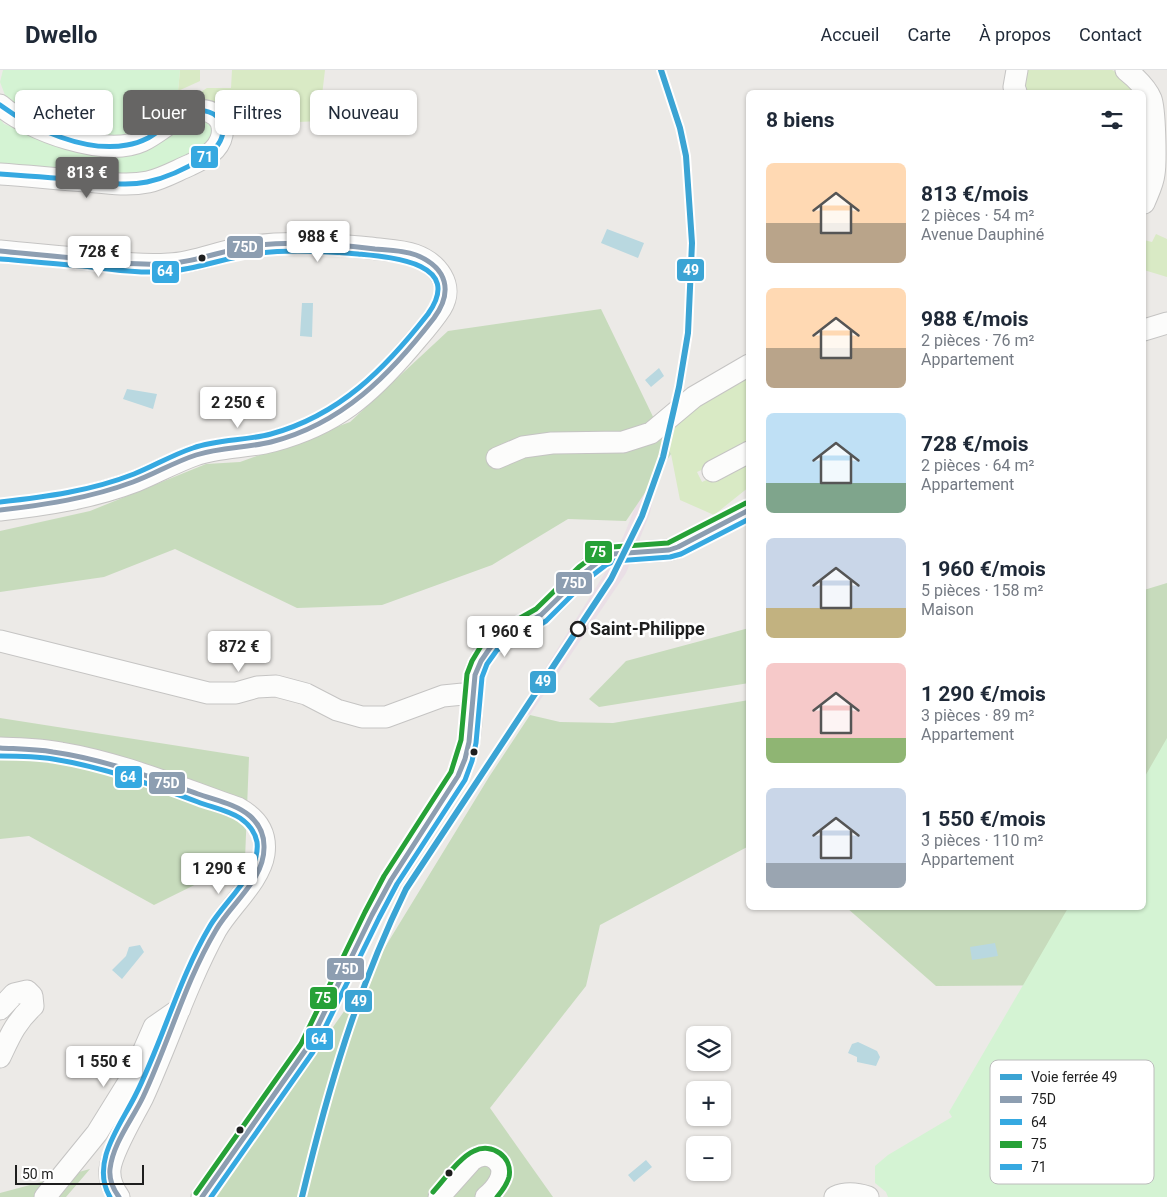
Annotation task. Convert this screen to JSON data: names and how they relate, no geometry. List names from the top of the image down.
{
  "places": ["Saint-Philippe"],
  "lines": [
    "rail line 49",
    "transit line 71",
    "transit line 75D",
    "transit line 64",
    "transit line 75"
  ],
  "legend": [
    "Voie ferrée 49",
    "75D",
    "64",
    "75",
    "71"
  ],
  "scale_bar": "50 m",
  "page": {
    "header": "Dwello",
    "nav": [
      "Accueil",
      "Carte",
      "À propos",
      "Contact"
    ],
    "chip": [
      "Acheter",
      "Louer",
      "Filtres",
      "Nouveau"
    ],
    "heading": "8 biens",
    "list": [
      {
        "name": "813 €/mois",
        "note": "2 pièces · 54 m² · Avenue Dauphiné"
      },
      {
        "name": "988 €/mois",
        "note": "2 pièces · 76 m² · Appartement"
      },
      {
        "name": "728 €/mois",
        "note": "2 pièces · 64 m² · Appartement"
      },
      {
        "name": "1 960 €/mois",
        "note": "5 pièces · 158 m² · Maison"
      },
      {
        "name": "1 290 €/mois",
        "note": "3 pièces · 89 m² · Appartement"
      },
      {
        "name": "1 550 €/mois",
        "note": "3 pièces · 110 m² · Appartement"
      }
    ],
    "price": [
      "813 €",
      "988 €",
      "728 €",
      "2 250 €",
      "1 960 €",
      "872 €",
      "1 290 €",
      "1 550 €"
    ],
    "map_buttons": ["+", "−"],
    "scale": "50 m"
  }
}
